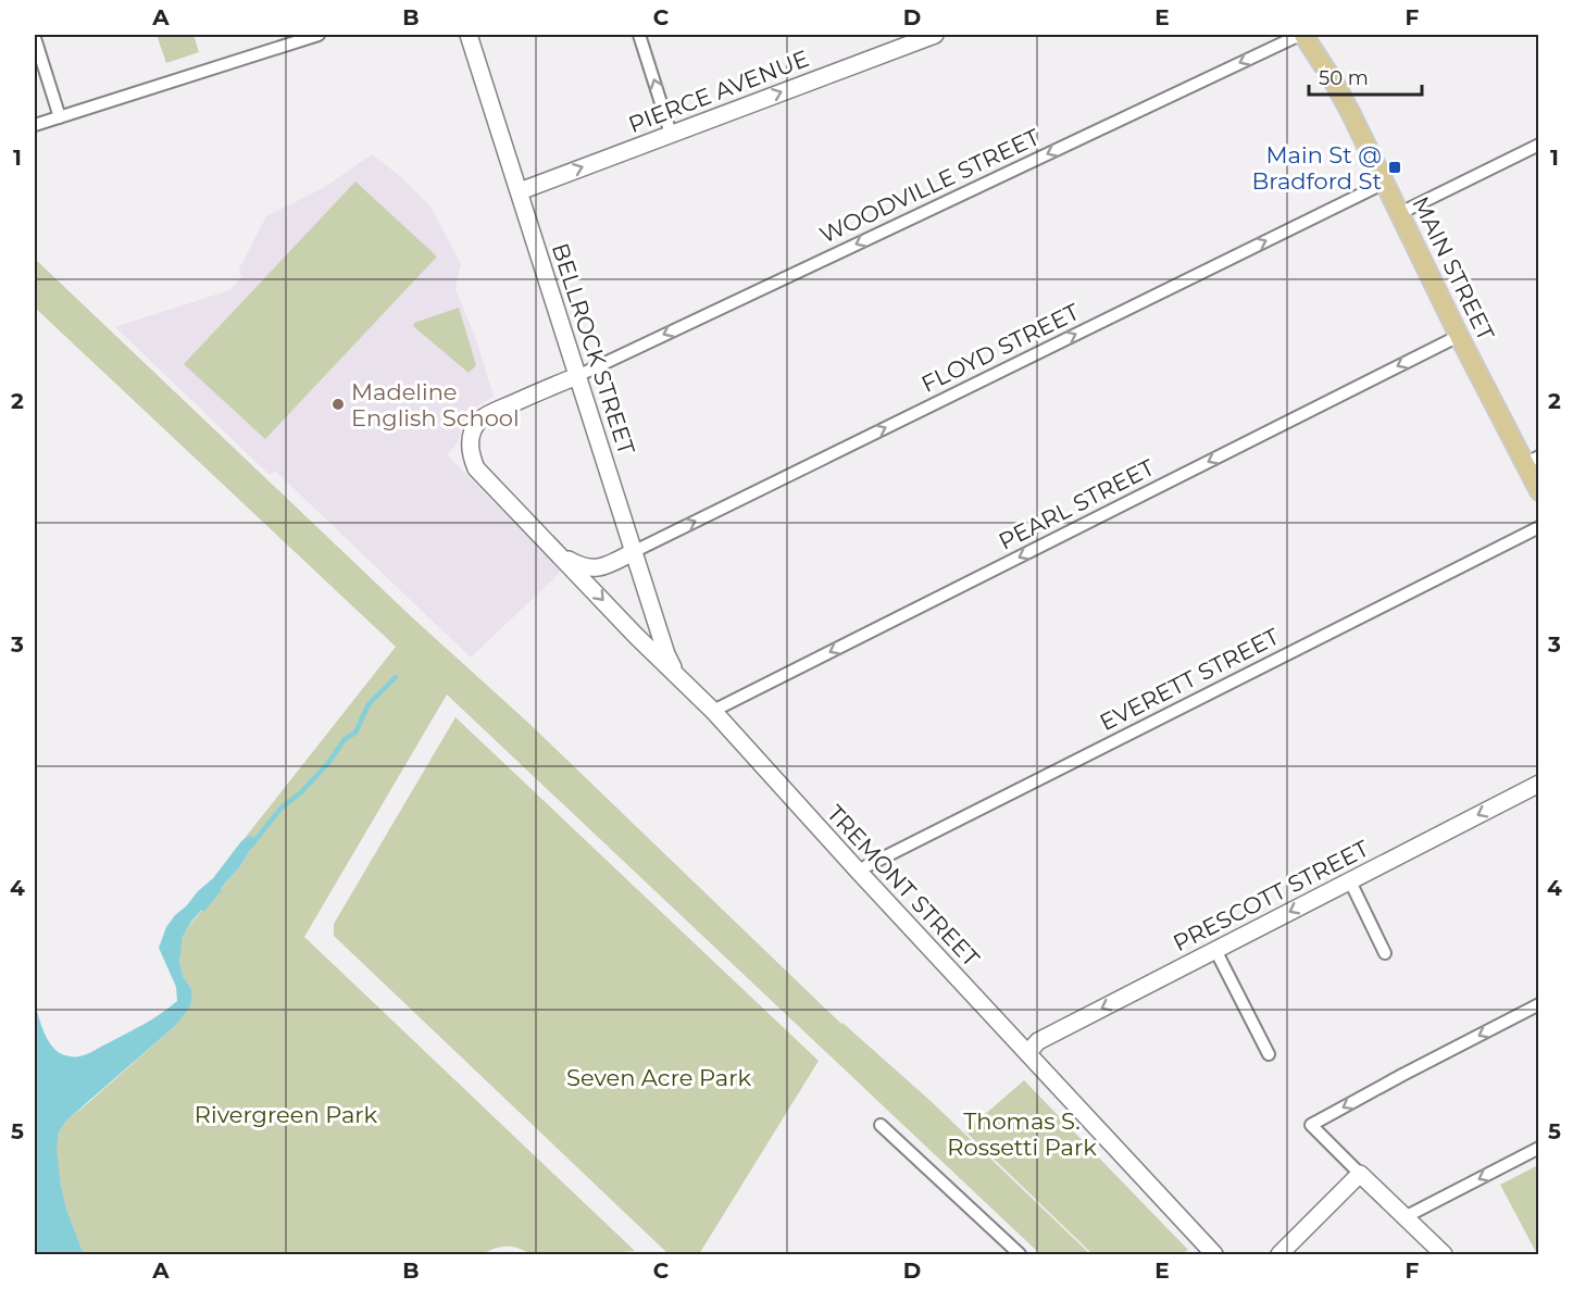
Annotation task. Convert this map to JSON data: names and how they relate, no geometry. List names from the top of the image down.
{
  "streets": {
    "main road": ["MAIN STREET"],
    "street": [
      "PIERCE AVENUE",
      "WOODVILLE STREET",
      "FLOYD STREET",
      "BELLROCK STREET",
      "PEARL STREET",
      "EVERETT STREET",
      "TREMONT STREET",
      "PRESCOTT STREET"
    ]
  },
  "crossings": [
    ["PIERCE AVENUE", "BELLROCK STREET"],
    ["WOODVILLE STREET", "MAIN STREET"],
    ["WOODVILLE STREET", "BELLROCK STREET"],
    ["WOODVILLE STREET", "TREMONT STREET"],
    ["MAIN STREET", "FLOYD STREET"],
    ["MAIN STREET", "PEARL STREET"],
    ["FLOYD STREET", "BELLROCK STREET"],
    ["FLOYD STREET", "TREMONT STREET"],
    ["BELLROCK STREET", "TREMONT STREET"],
    ["PEARL STREET", "TREMONT STREET"],
    ["EVERETT STREET", "TREMONT STREET"],
    ["TREMONT STREET", "PRESCOTT STREET"]
  ],
  "one_way": [
    "PIERCE AVENUE",
    "WOODVILLE STREET",
    "FLOYD STREET",
    "PEARL STREET",
    "PRESCOTT STREET"
  ],
  "parks": ["Seven Acre Park", "Rivergreen Park", "Thomas S. Rossetti Park"],
  "places": {
    "transit": ["Main St @ Bradford St"],
    "other": ["Madeline English School"]
  },
  "scale_bar": "50 m",
  "grid": {
    "columns": [
      "A",
      "B",
      "C",
      "D",
      "E",
      "F"
    ],
    "rows": [
      "1",
      "2",
      "3",
      "4",
      "5"
    ]
  }
}
